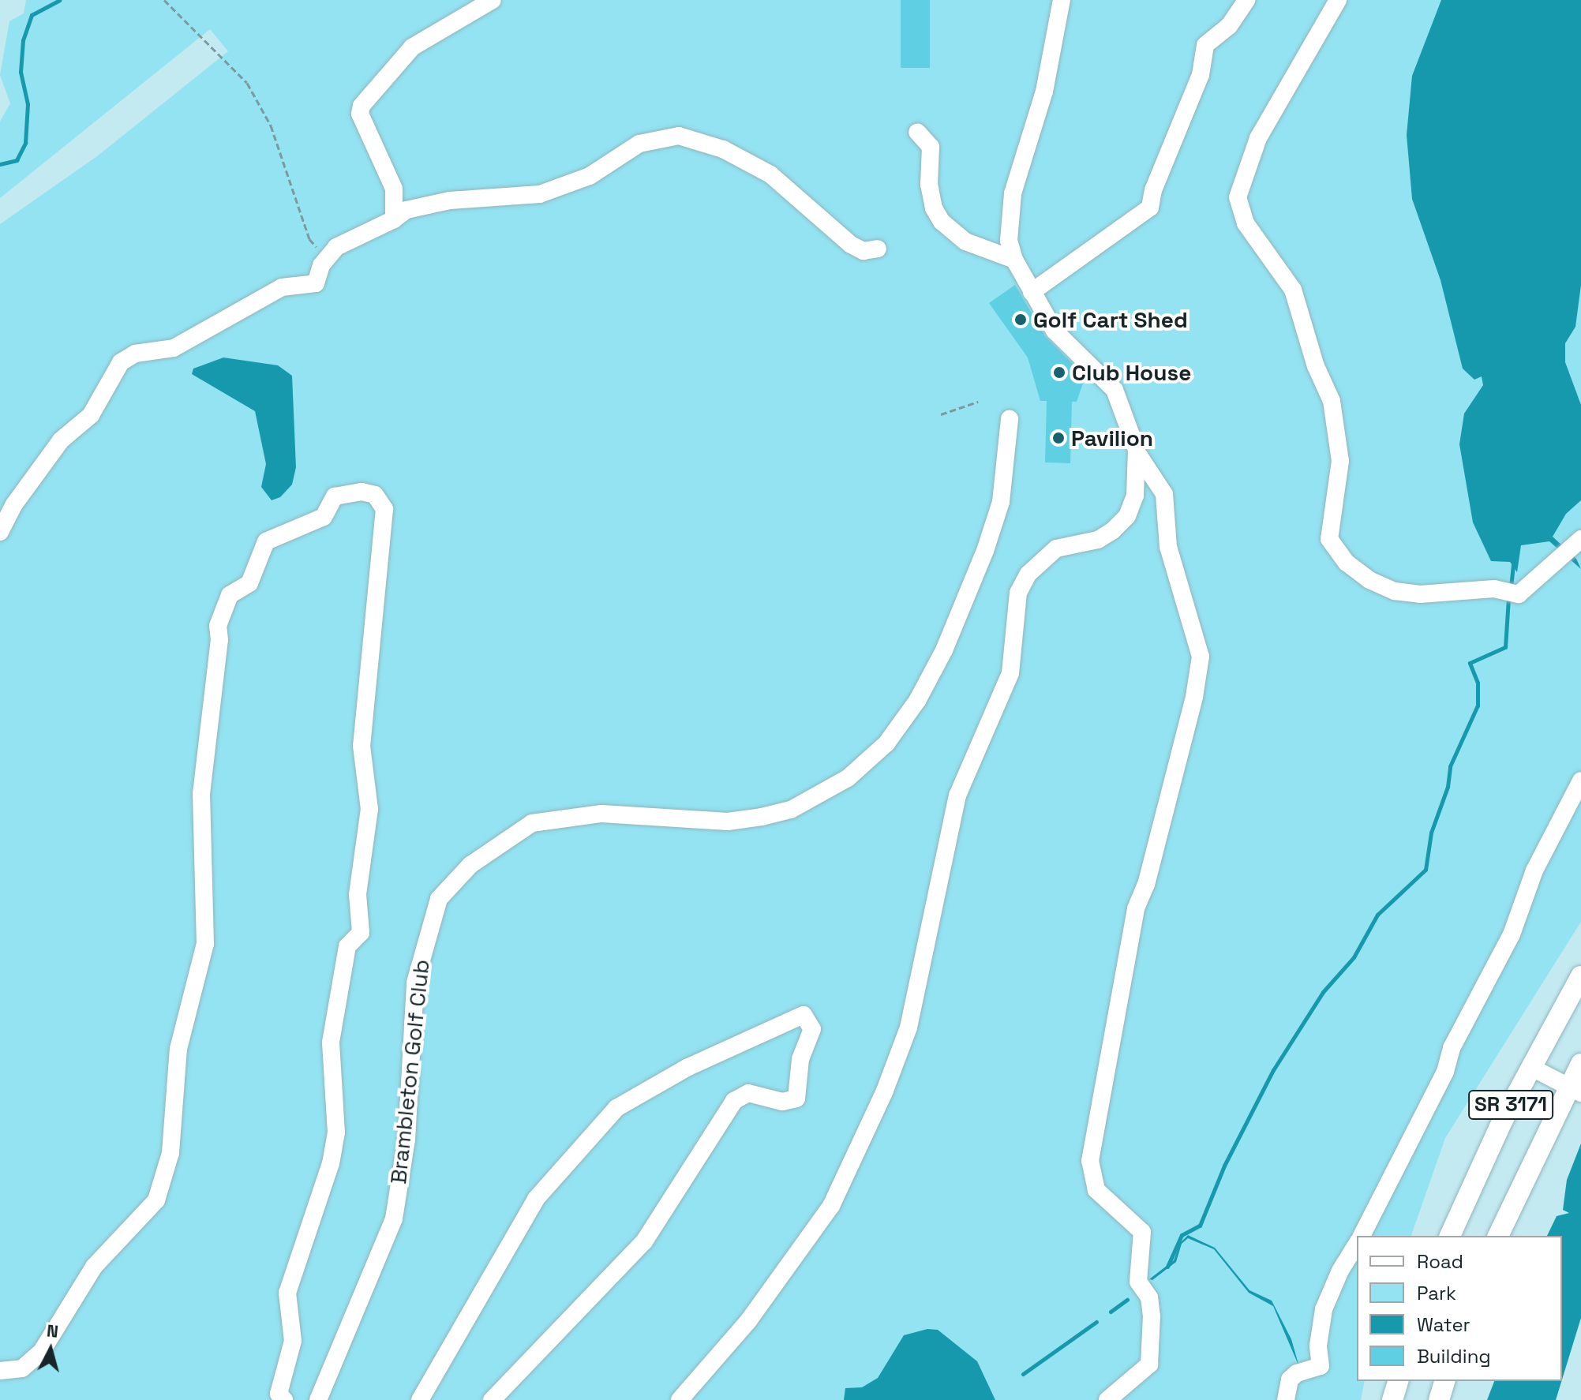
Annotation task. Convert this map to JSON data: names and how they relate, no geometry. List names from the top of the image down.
{
  "streets": {
    "main road": ["SR 3171"],
    "street": ["Brambleton Golf Club"]
  },
  "places": ["Golf Cart Shed", "Club House", "Pavilion"],
  "legend": [
    "Road",
    "Park",
    "Water",
    "Building"
  ],
  "north": "top"
}
